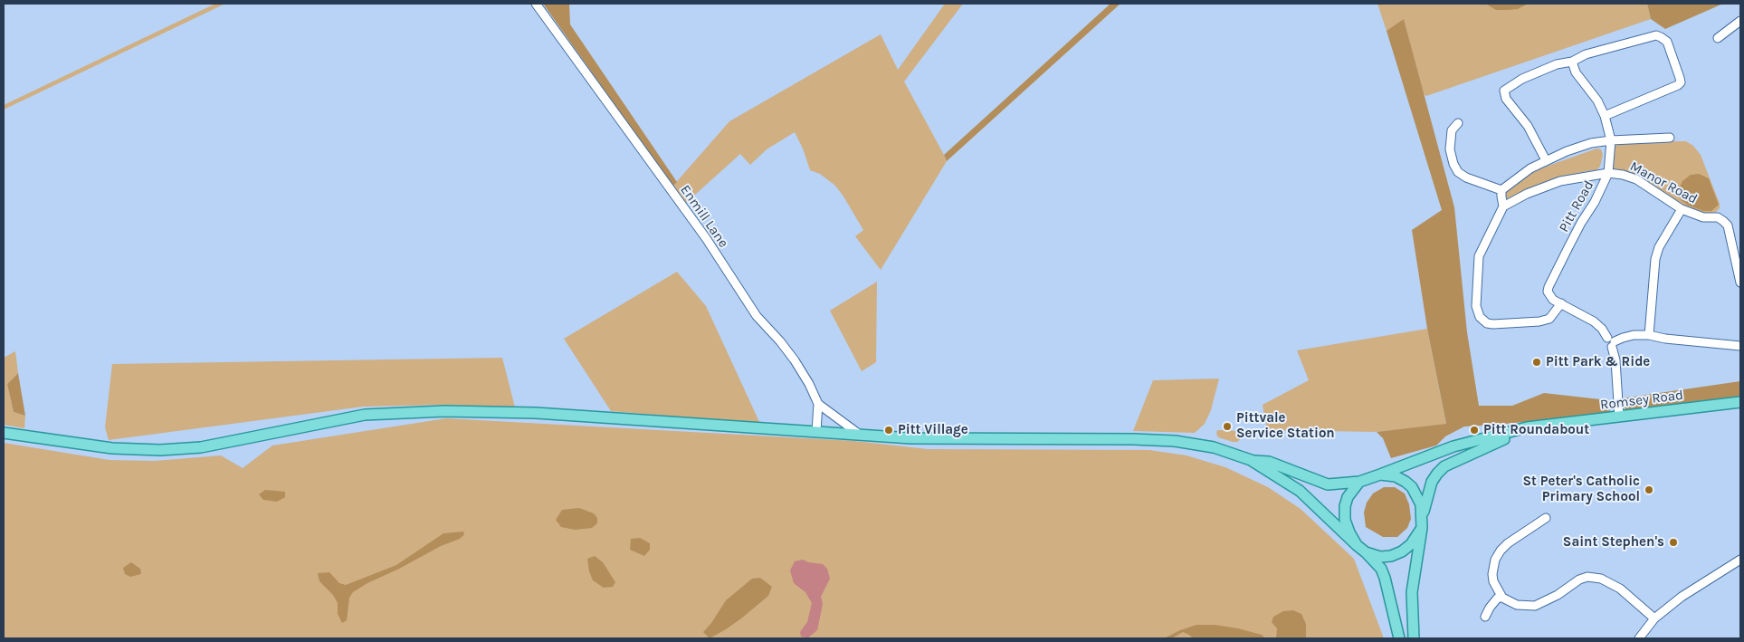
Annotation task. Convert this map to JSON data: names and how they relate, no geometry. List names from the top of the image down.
{
  "streets": {
    "main road": ["Romsey Road"],
    "street": ["Manor Road", "Pitt Road", "Enmill Lane"]
  },
  "crossings": [
    ["Manor Road", "Pitt Road"]
  ],
  "places": [
    "Pitt Park & Ride",
    "Pittvale Service Station",
    "Pitt Village",
    "Pitt Roundabout",
    "St Peter's Catholic Primary School",
    "Saint Stephen's"
  ]
}
